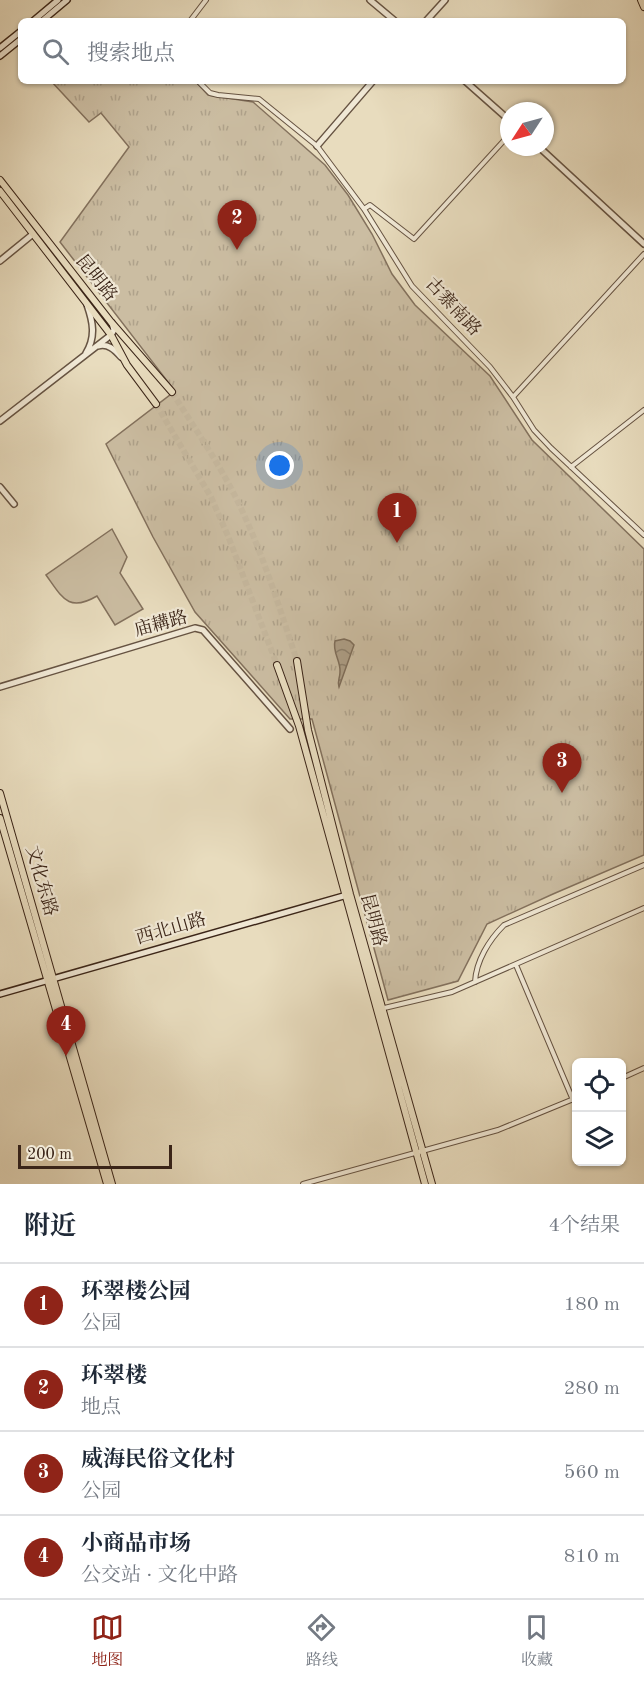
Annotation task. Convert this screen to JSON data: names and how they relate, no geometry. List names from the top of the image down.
{
  "streets": {
    "main road": ["昆明路", "文化东路"],
    "street": ["古寨南路", "庙耩路", "西北山路"]
  },
  "crossings": [
    ["昆明路", "西北山路"],
    ["文化东路", "西北山路"]
  ],
  "scale_bar": "200 m",
  "north": "bottom left",
  "page": {
    "search": "搜索地点",
    "pins": [
      "2",
      "1",
      "3",
      "4"
    ],
    "scale": "200 m",
    "heading": ["附近", "4个结果"],
    "list": [
      {
        "mark": "1",
        "name": "环翠楼公园",
        "note": "公园",
        "value": "180 m"
      },
      {
        "mark": "2",
        "name": "环翠楼",
        "note": "地点",
        "value": "280 m"
      },
      {
        "mark": "3",
        "name": "威海民俗文化村",
        "note": "公园",
        "value": "560 m"
      },
      {
        "mark": "4",
        "name": "小商品市场",
        "note": "公交站 · 文化中路",
        "value": "810 m"
      }
    ],
    "nav": ["地图", "路线", "收藏"]
  }
}
